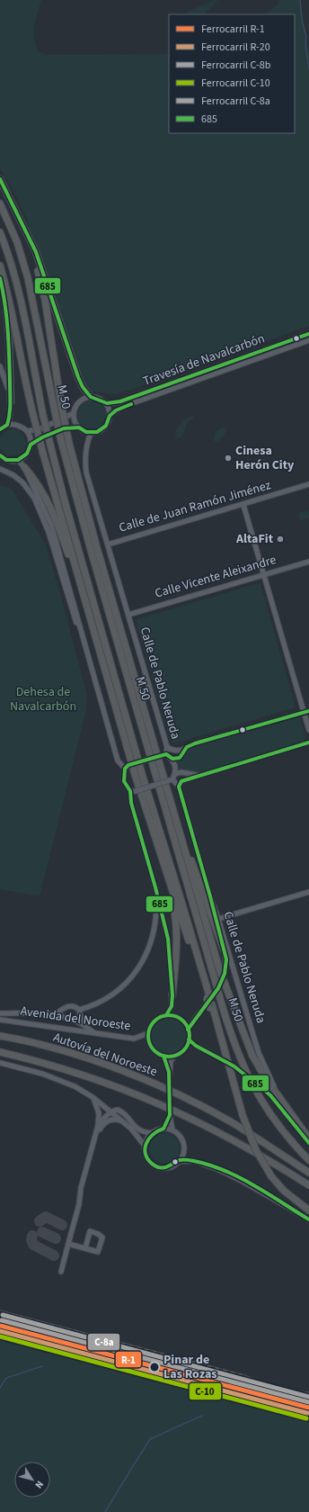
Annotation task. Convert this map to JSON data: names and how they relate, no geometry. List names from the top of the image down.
{
  "streets": {
    "highway": ["M 50", "Autovía del Noroeste"],
    "street": [
      "Travesía de Navalcarbón",
      "Calle de Juan Ramón Jiménez",
      "Calle Vicente Aleixandre",
      "Calle de Pablo Neruda",
      "Avenida del Noroeste"
    ]
  },
  "crossings": [
    ["Travesía de Navalcarbón", "Calle de Pablo Neruda"],
    ["Calle de Juan Ramón Jiménez", "Calle de Pablo Neruda"],
    ["Calle Vicente Aleixandre", "Calle de Pablo Neruda"]
  ],
  "parks": ["Dehesa de Navalcarbón"],
  "places": ["Cinesa Herón City", "AltaFit", "Pinar de Las Rozas"],
  "lines": [
    "transit line 685",
    "rail line C-8a",
    "rail line C-8b",
    "rail line R-1",
    "rail line R-20",
    "rail line C-10"
  ],
  "legend": [
    "Ferrocarril R-1",
    "Ferrocarril R-20",
    "Ferrocarril C-8b",
    "Ferrocarril C-10",
    "Ferrocarril C-8a",
    "685"
  ],
  "north": "bottom right"
}
